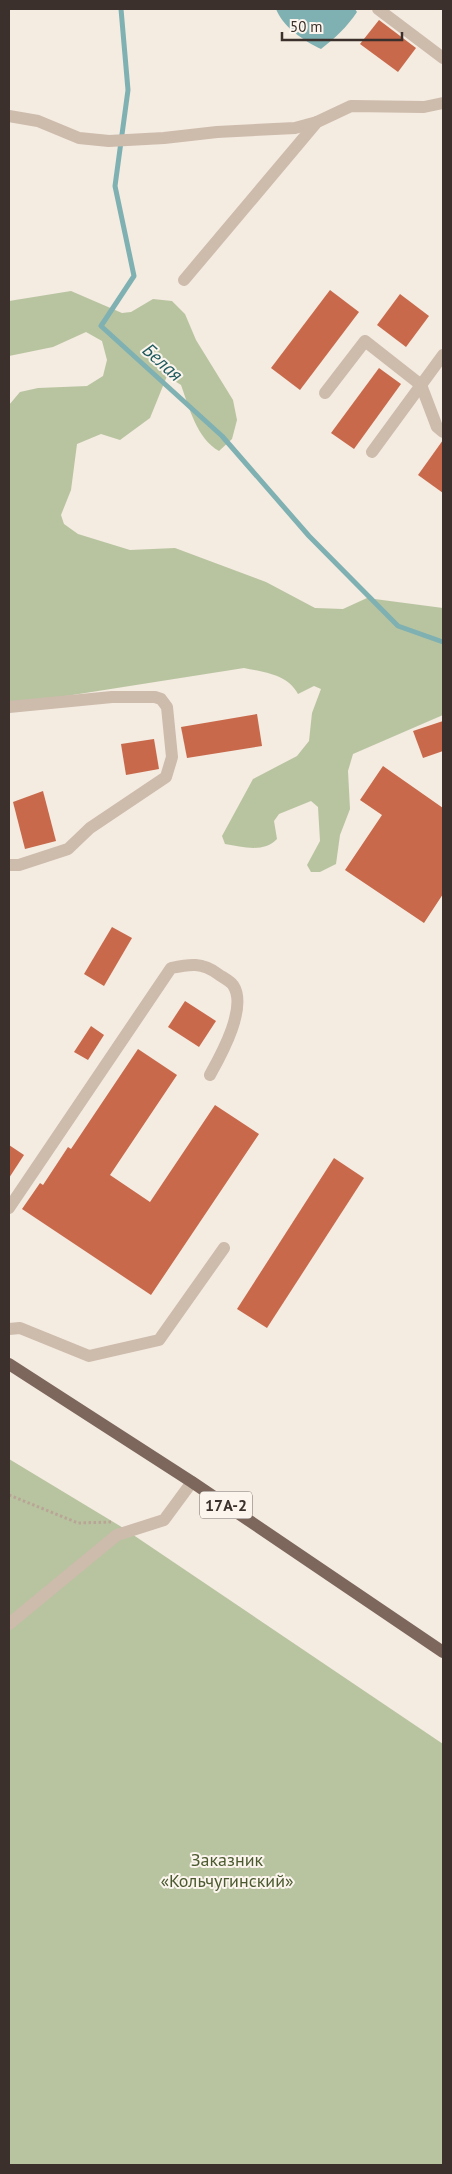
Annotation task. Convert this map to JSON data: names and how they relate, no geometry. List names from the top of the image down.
{
  "streets": {
    "main road": ["17А-2"]
  },
  "water": ["Белая"],
  "parks": ["Заказник «Кольчугинский»"],
  "scale_bar": "50 m"
}
